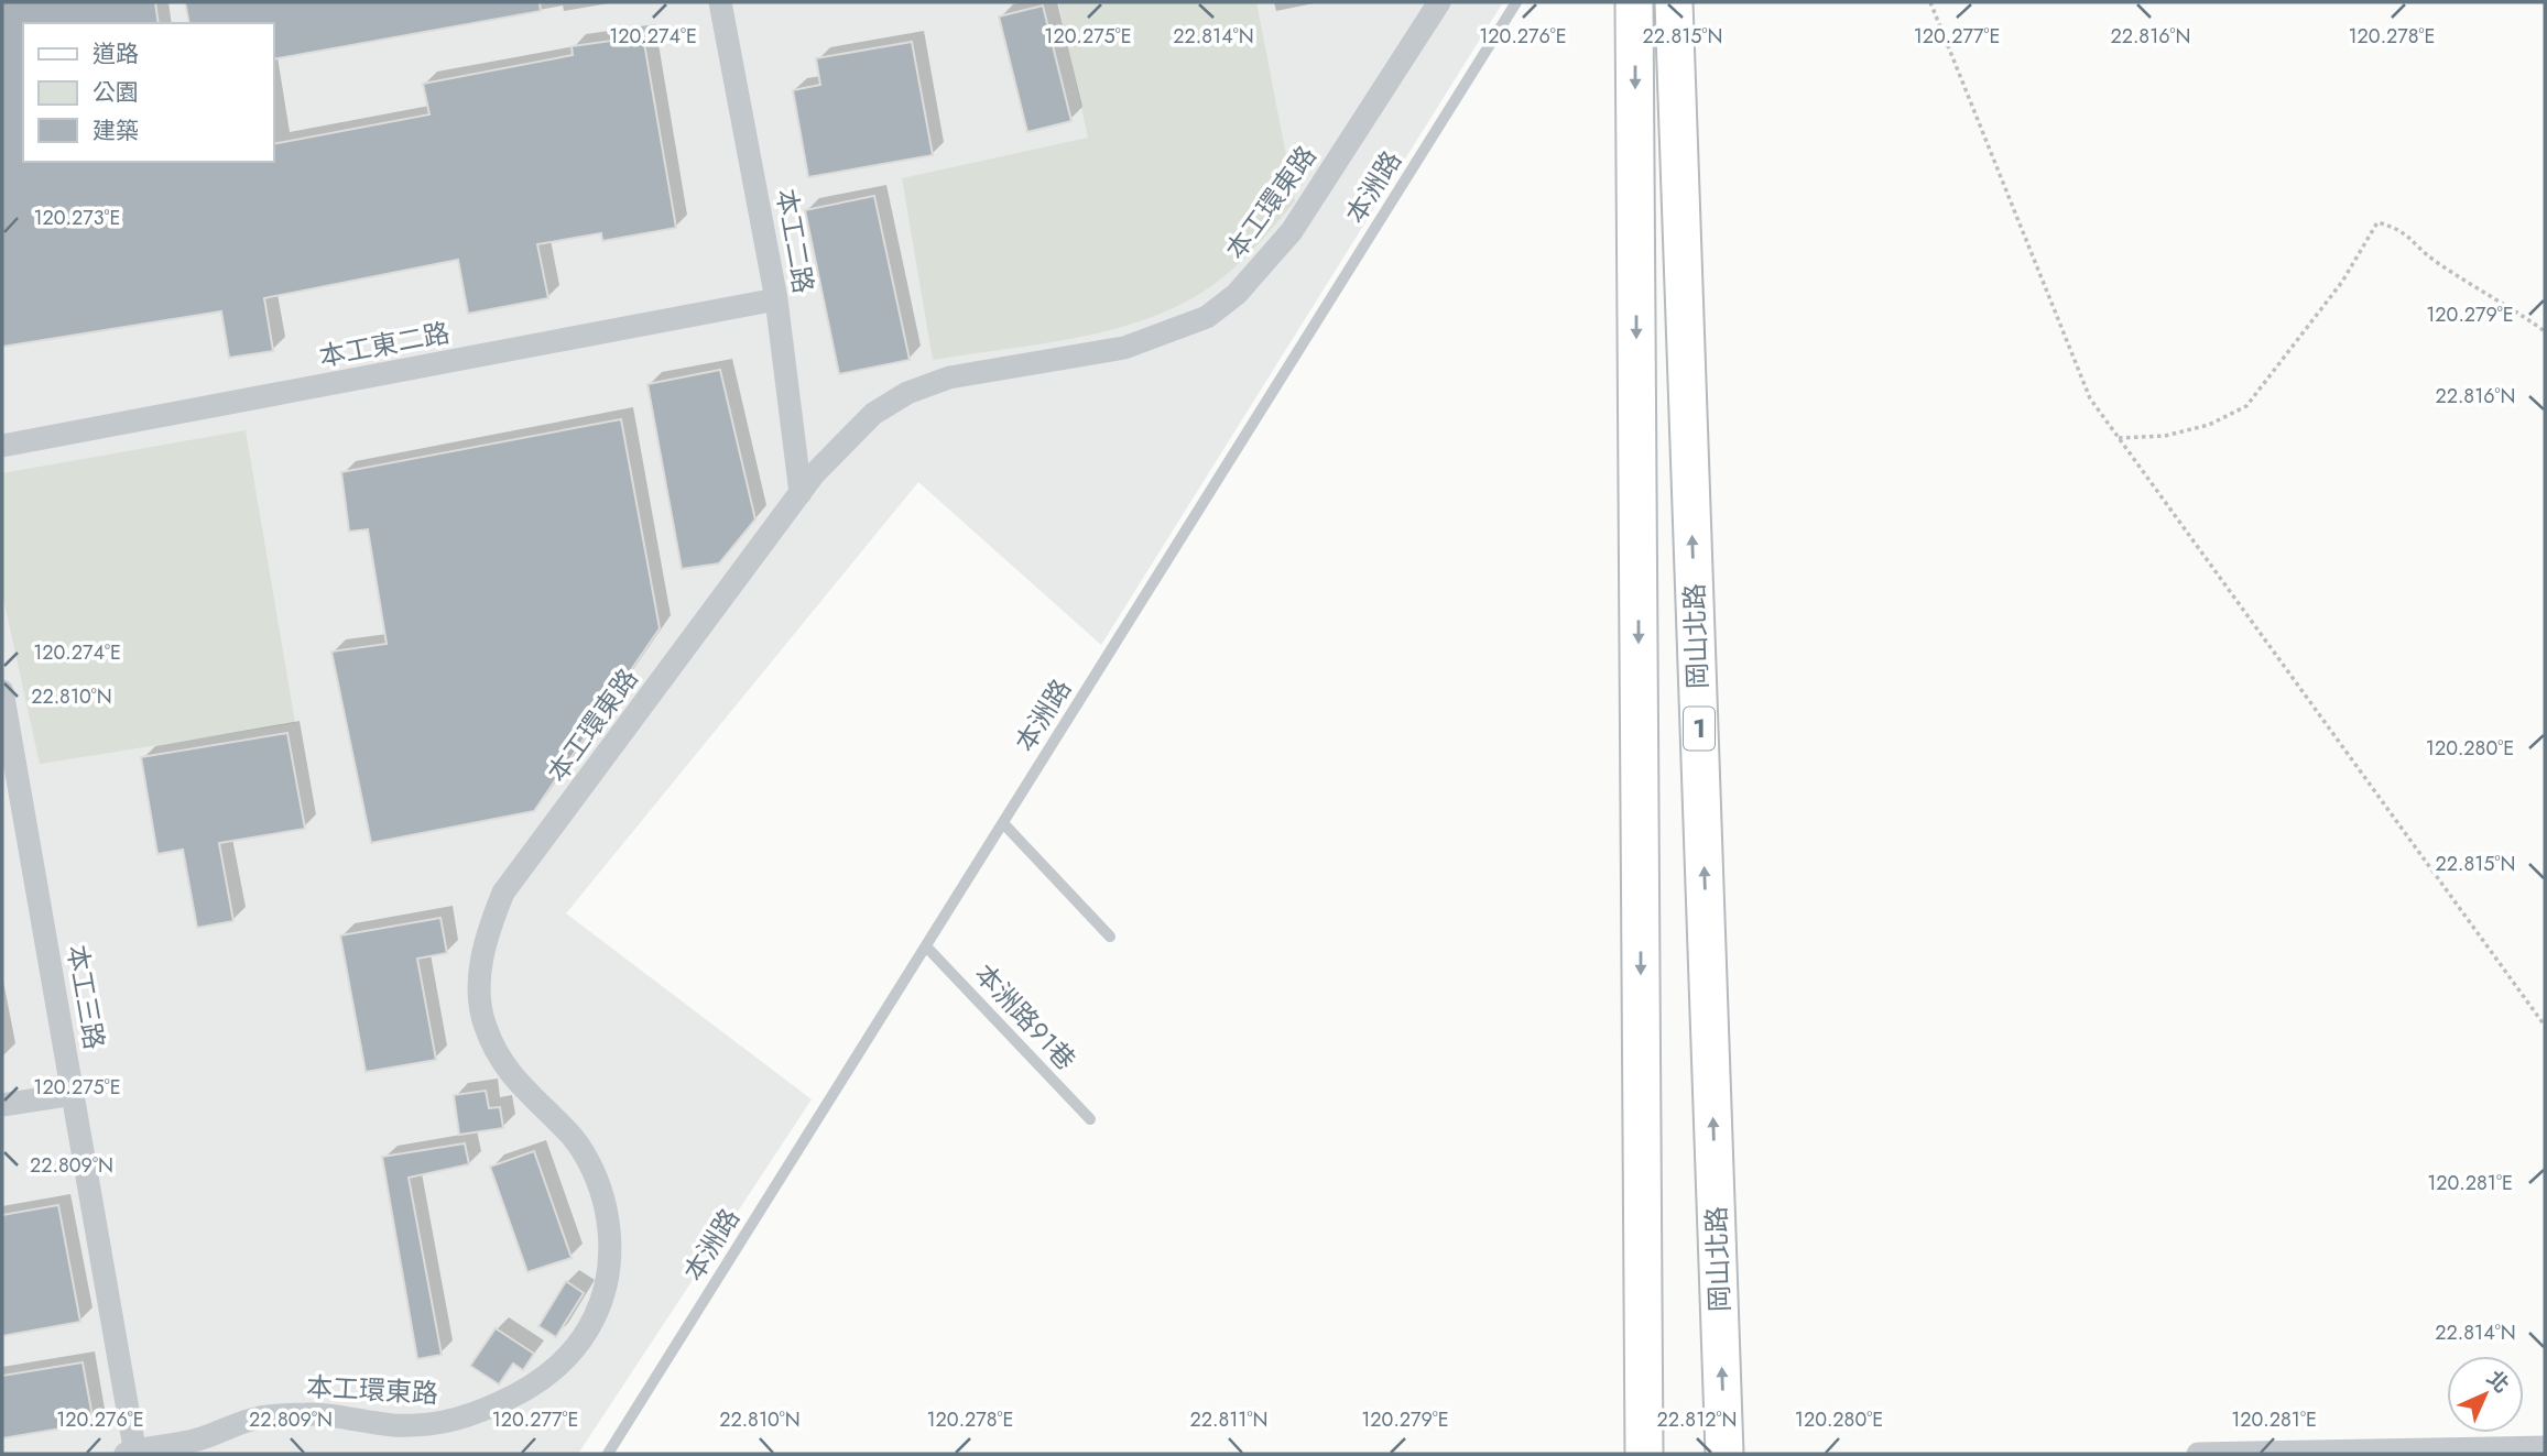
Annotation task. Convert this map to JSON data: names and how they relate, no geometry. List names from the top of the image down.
{
  "streets": {
    "main road": ["岡山北路", "1"],
    "street": [
      "本工環東路",
      "本工二路",
      "本工東二路",
      "本工三路"
    ],
    "lane": ["本洲路", "本洲路91巷"]
  },
  "crossings": [
    ["本洲路", "本洲路91巷"],
    ["本工環東路", "本工二路"],
    ["本工環東路", "本工三路"],
    ["本工二路", "本工東二路"]
  ],
  "legend": ["道路", "公園", "建築"],
  "north": "top right",
  "coordinates": [
    "120.274°E",
    "120.275°E",
    "22.814°N",
    "120.276°E",
    "22.815°N",
    "120.277°E",
    "22.816°N",
    "120.278°E",
    "120.273°E",
    "120.279°E",
    "22.810°N",
    "120.280°E",
    "22.809°N",
    "120.281°E",
    "22.811°N",
    "22.812°N"
  ]
}
